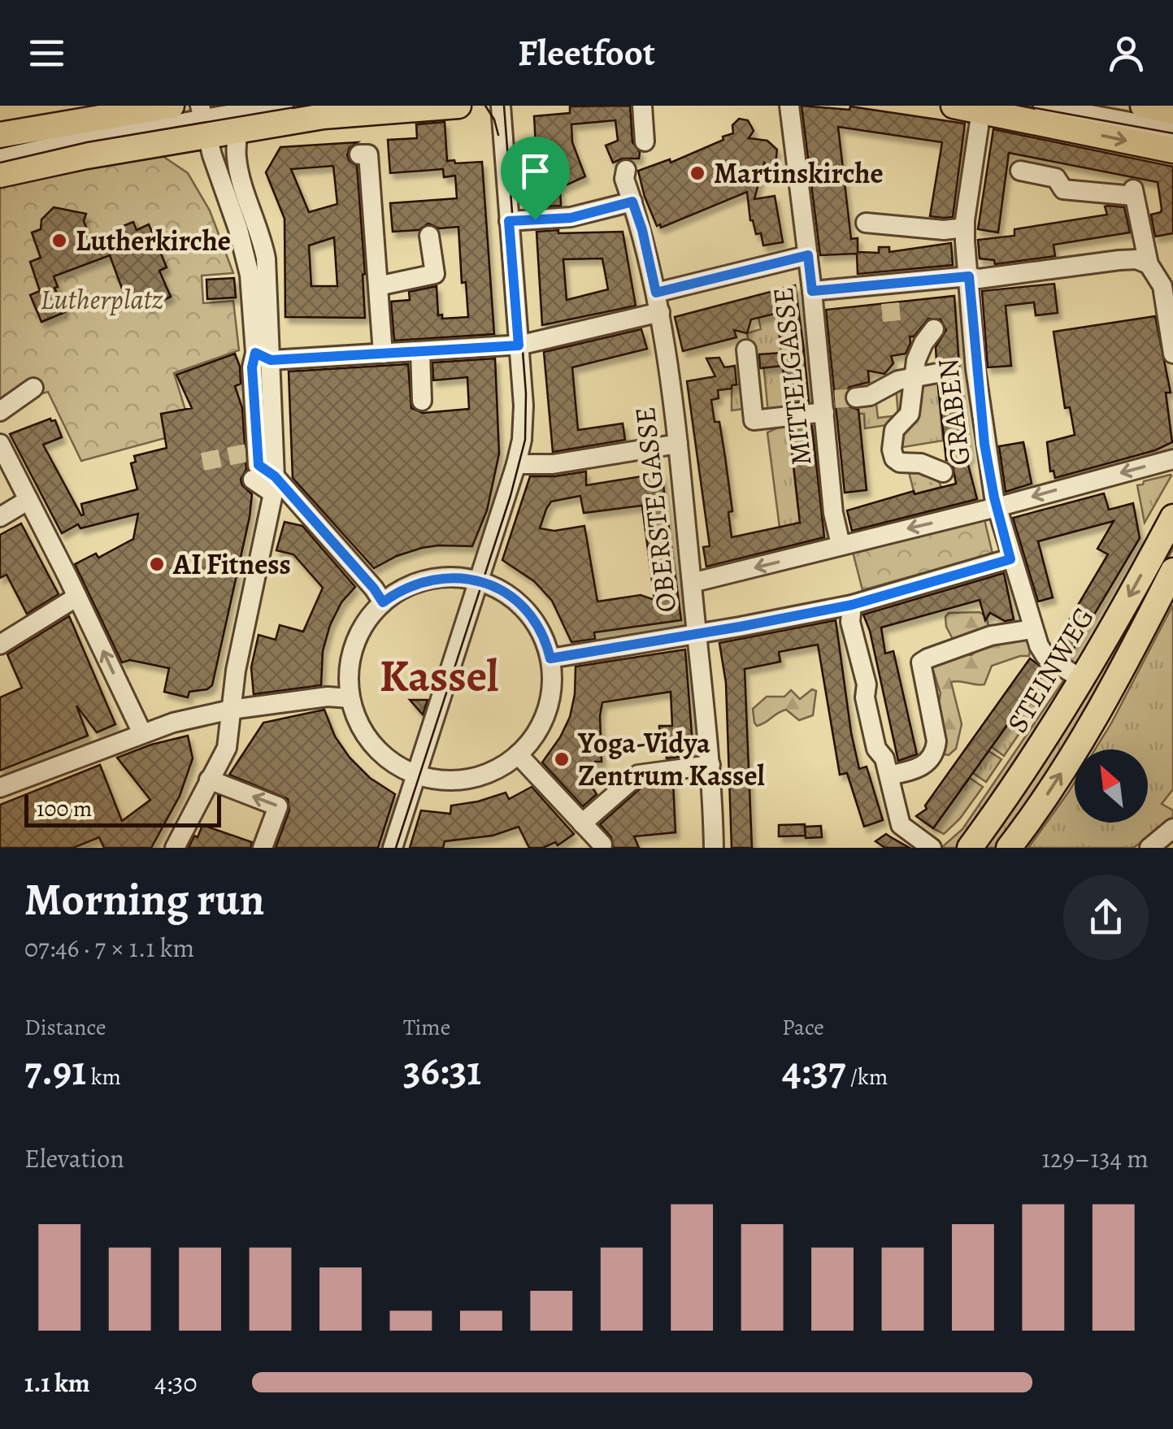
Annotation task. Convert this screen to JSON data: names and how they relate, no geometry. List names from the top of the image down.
{
  "streets": {
    "main road": ["STEINWEG"],
    "street": ["MITTELGASSE", "GRABEN", "OBERSTE GASSE"]
  },
  "crossings": [
    ["GRABEN", "STEINWEG"]
  ],
  "districts": ["Kassel"],
  "parks": ["Lutherplatz"],
  "places": [
    "Martinskirche",
    "Lutherkirche",
    "AI Fitness",
    "Yoga-Vidya Zentrum Kassel"
  ],
  "scale_bar": "100 m",
  "north": "top left",
  "page": {
    "header": "Fleetfoot",
    "scale": "100 m",
    "heading": ["Morning run", "07:46 · 7 × 1.1 km"],
    "stats": [
      ["Distance", "7.91 km"],
      ["Time", "36:31"],
      ["Pace", "4:37 /km"]
    ],
    "chart": ["Elevation", "129–134 m"],
    "list": [
      {
        "name": "1.1 km",
        "note": "4:30"
      }
    ]
  }
}
